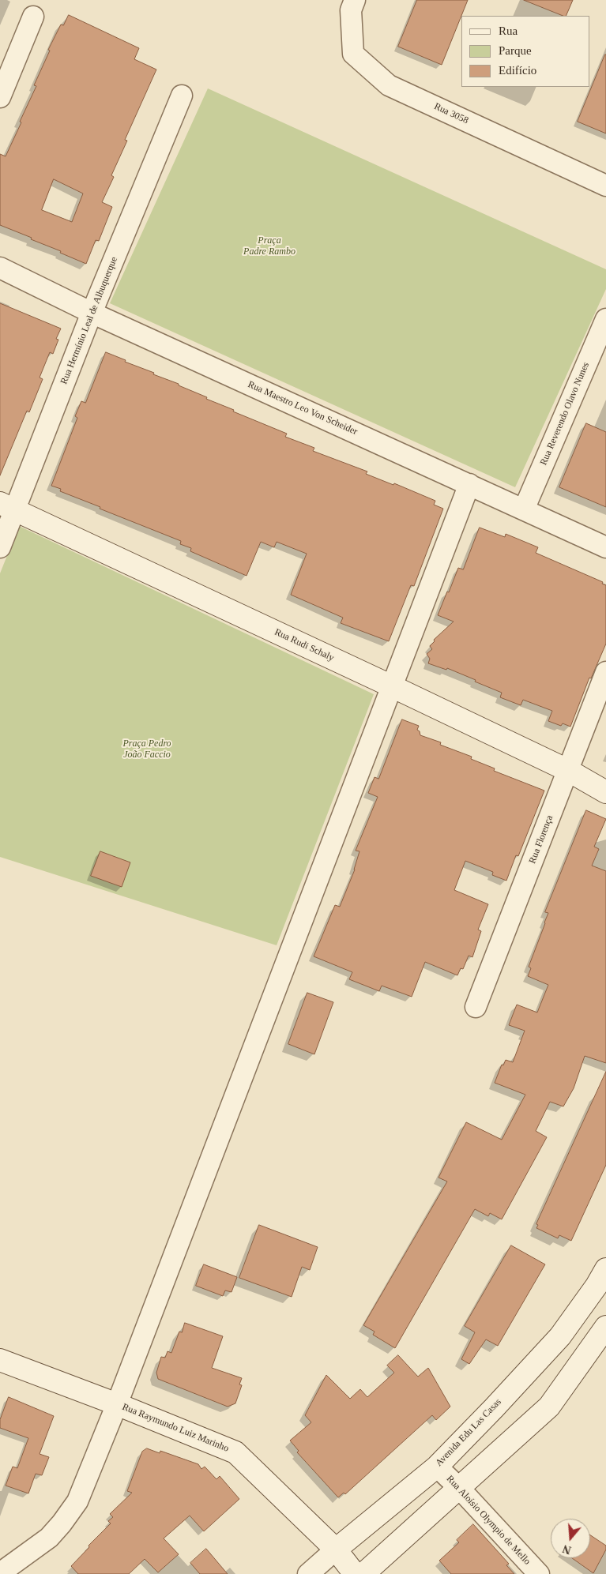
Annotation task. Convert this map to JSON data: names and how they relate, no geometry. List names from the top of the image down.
{
  "streets": {
    "street": [
      "Rua 3058",
      "Rua Hermínio Leal de Albuquerque",
      "Rua Maestro Leo Von Scheider",
      "Rua Reverendo Olavo Nunes",
      "Rua Rudi Schaly",
      "Rua Florença",
      "Rua Raymundo Luiz Marinho",
      "Avenida Edu Las Casas",
      "Rua Aloísio Olympio de Mello"
    ]
  },
  "crossings": [
    ["Rua Hermínio Leal de Albuquerque", "Rua Maestro Leo Von Scheider"],
    ["Rua Hermínio Leal de Albuquerque", "Rua Rudi Schaly"],
    ["Rua Maestro Leo Von Scheider", "Rua Reverendo Olavo Nunes"],
    ["Rua Rudi Schaly", "Rua Florença"],
    ["Rua Raymundo Luiz Marinho", "Avenida Edu Las Casas"],
    ["Avenida Edu Las Casas", "Rua Aloísio Olympio de Mello"]
  ],
  "parks": ["Praça Padre Rambo", "Praça Pedro João Faccio"],
  "legend": ["Rua", "Parque", "Edifício"],
  "north": "bottom"
}
